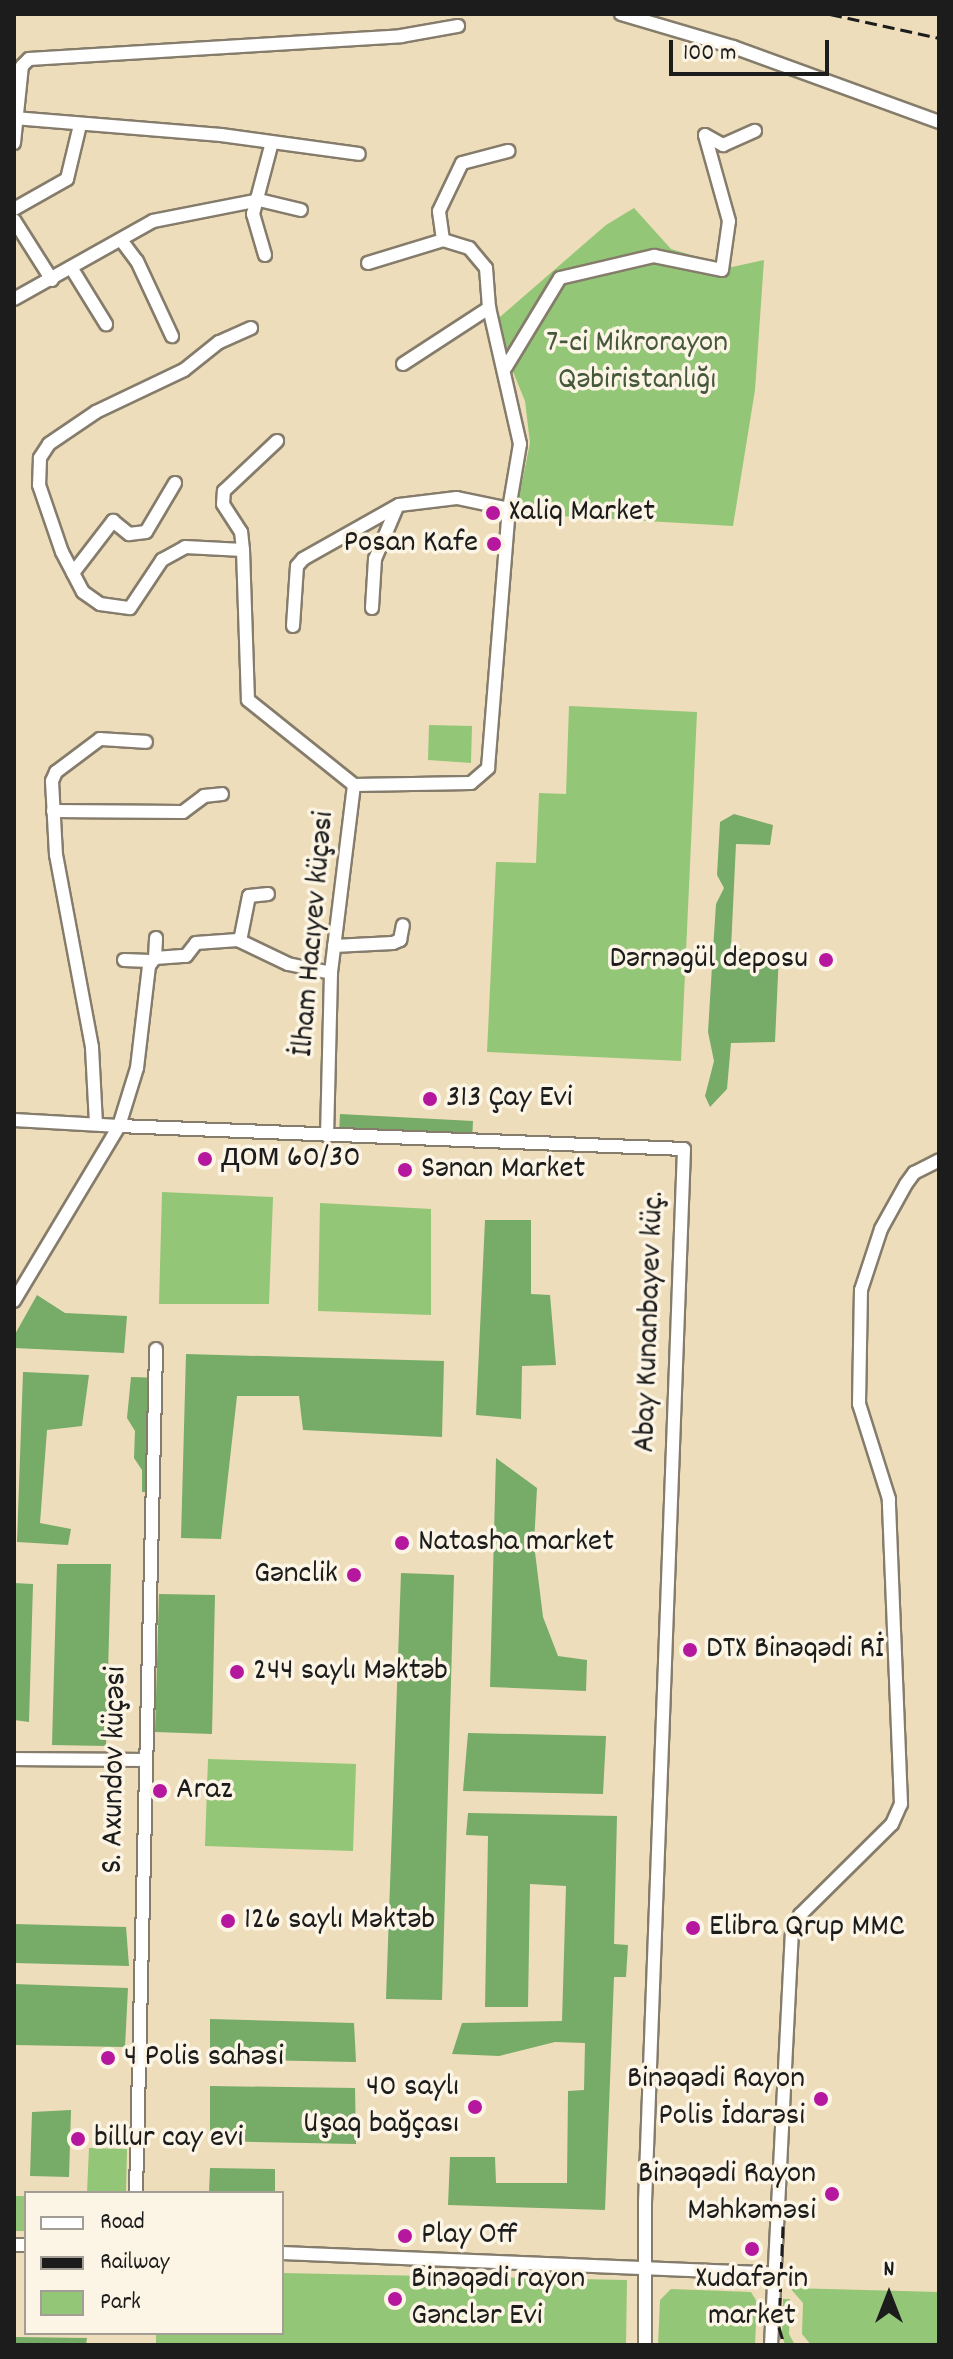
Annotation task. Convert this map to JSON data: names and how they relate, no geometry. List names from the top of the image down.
{
  "streets": {
    "street": ["İlham Hacıyev küçəsi", "Abay Kunanbayev küç.", "S. Axundov küçəsi"]
  },
  "crossings": [
    ["İlham Hacıyev küçəsi", "Abay Kunanbayev küç."]
  ],
  "parks": ["7-ci Mikrorayon Qəbiristanlığı"],
  "places": [
    "Xaliq Market",
    "Posan Kafe",
    "Dərnəgül deposu",
    "313 Çay Evi",
    "дом 60/30",
    "Sənan Market",
    "Natasha market",
    "Gənclik",
    "DTX Binəqədi Rİ",
    "244 saylı Məktəb",
    "Araz",
    "126 saylı Məktəb",
    "Elibra Qrup MMC",
    "4 Polis sahəsi",
    "Binəqədi Rayon Polis İdarəsi",
    "40 saylı Uşaq bağçası",
    "billur cay evi",
    "Binəqədi Rayon Məhkəməsi",
    "Play Off",
    "Xudafərin market",
    "Binəqədi rayon Gənclər Evi"
  ],
  "legend": ["Road", "Railway", "Park"],
  "scale_bar": "100 m",
  "north": "top"
}
